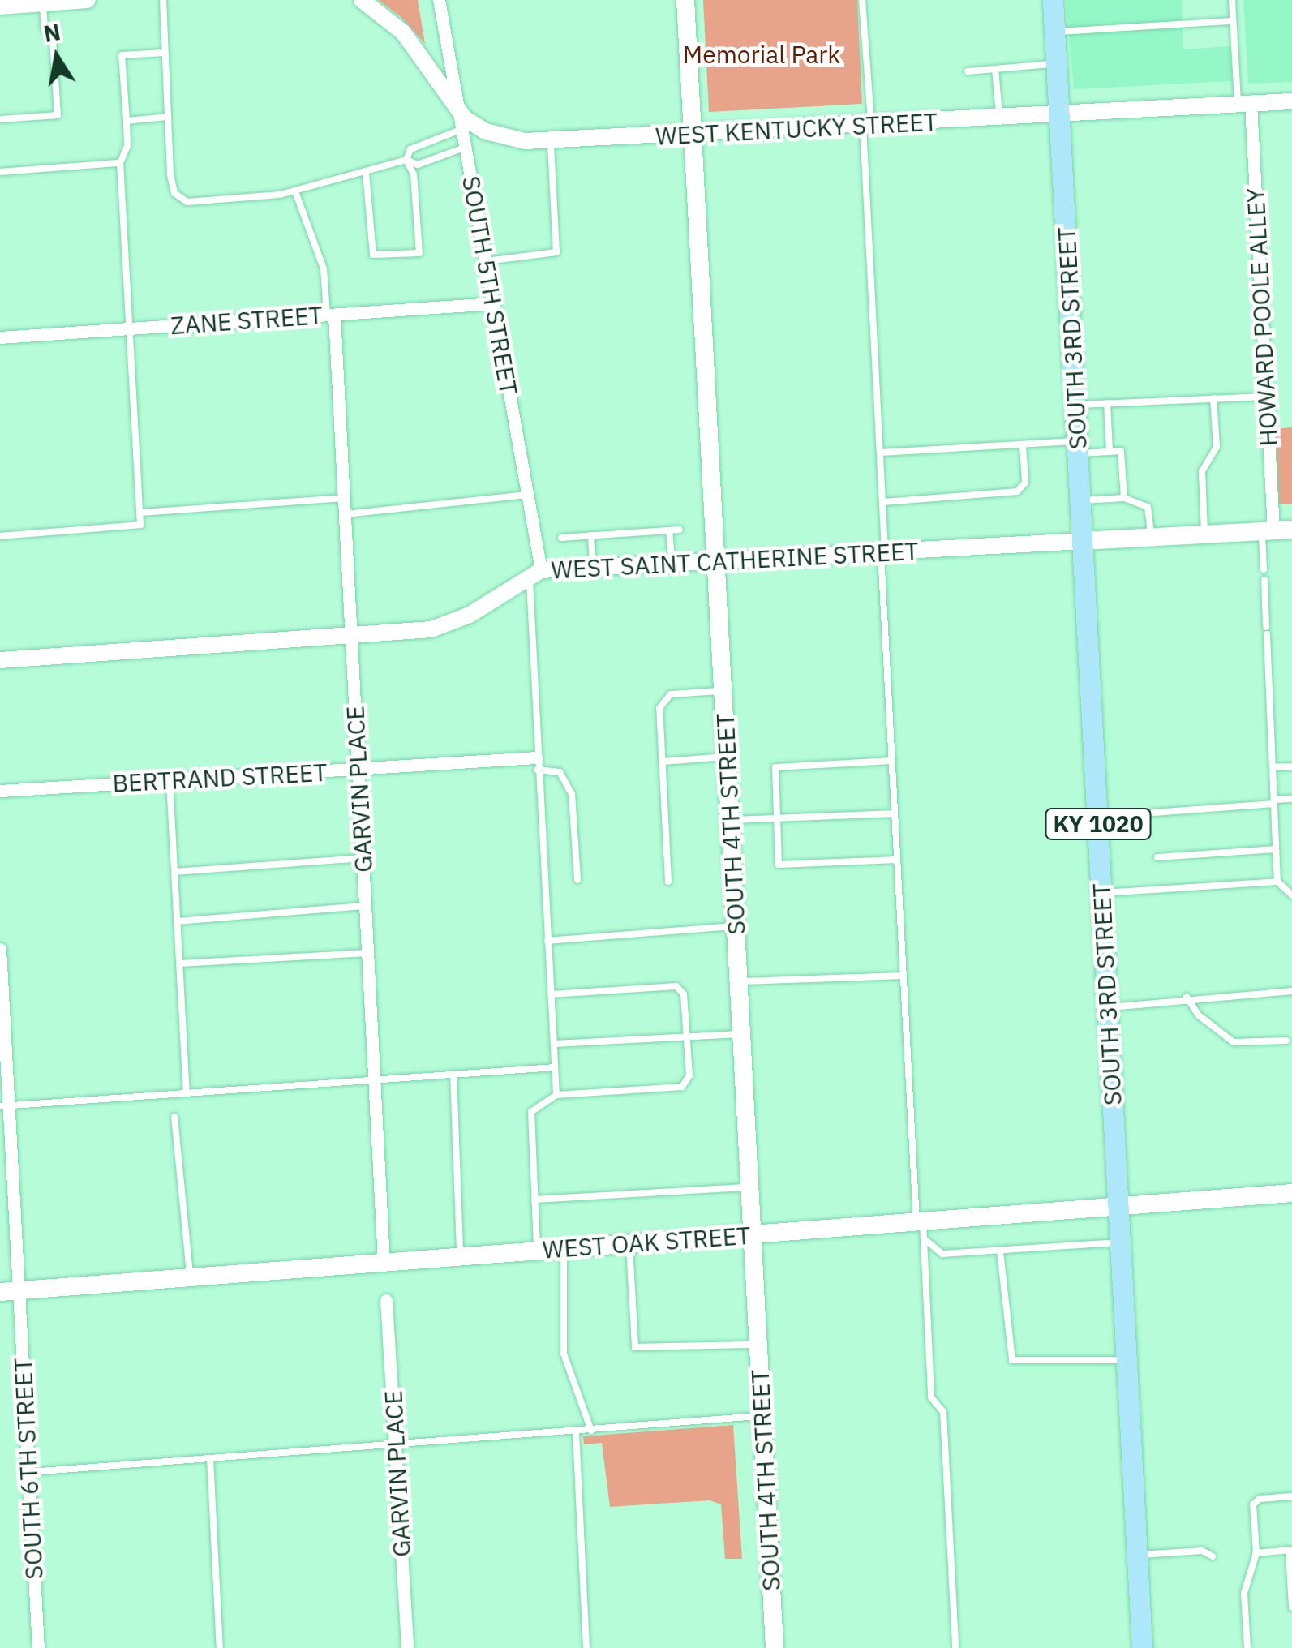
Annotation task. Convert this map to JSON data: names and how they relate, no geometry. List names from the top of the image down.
{
  "streets": {
    "main road": [
      "SOUTH 3RD STREET",
      "WEST SAINT CATHERINE STREET",
      "SOUTH 4TH STREET",
      "KY 1020",
      "WEST OAK STREET"
    ],
    "street": [
      "WEST KENTUCKY STREET",
      "SOUTH 5TH STREET",
      "HOWARD POOLE ALLEY",
      "ZANE STREET",
      "BERTRAND STREET",
      "GARVIN PLACE",
      "SOUTH 6TH STREET"
    ]
  },
  "crossings": [
    ["WEST KENTUCKY STREET", "SOUTH 5TH STREET"],
    ["WEST KENTUCKY STREET", "HOWARD POOLE ALLEY"],
    ["WEST KENTUCKY STREET", "SOUTH 3RD STREET"],
    ["WEST KENTUCKY STREET", "SOUTH 4TH STREET"],
    ["SOUTH 5TH STREET", "ZANE STREET"],
    ["SOUTH 5TH STREET", "WEST SAINT CATHERINE STREET"],
    ["HOWARD POOLE ALLEY", "WEST SAINT CATHERINE STREET"],
    ["ZANE STREET", "GARVIN PLACE"],
    ["SOUTH 3RD STREET", "WEST SAINT CATHERINE STREET"],
    ["SOUTH 3RD STREET", "WEST OAK STREET"],
    ["WEST SAINT CATHERINE STREET", "GARVIN PLACE"],
    ["WEST SAINT CATHERINE STREET", "SOUTH 4TH STREET"],
    ["BERTRAND STREET", "GARVIN PLACE"],
    ["GARVIN PLACE", "WEST OAK STREET"],
    ["SOUTH 4TH STREET", "WEST OAK STREET"],
    ["WEST OAK STREET", "SOUTH 6TH STREET"]
  ],
  "parks": ["Memorial Park"],
  "north": "top"
}
